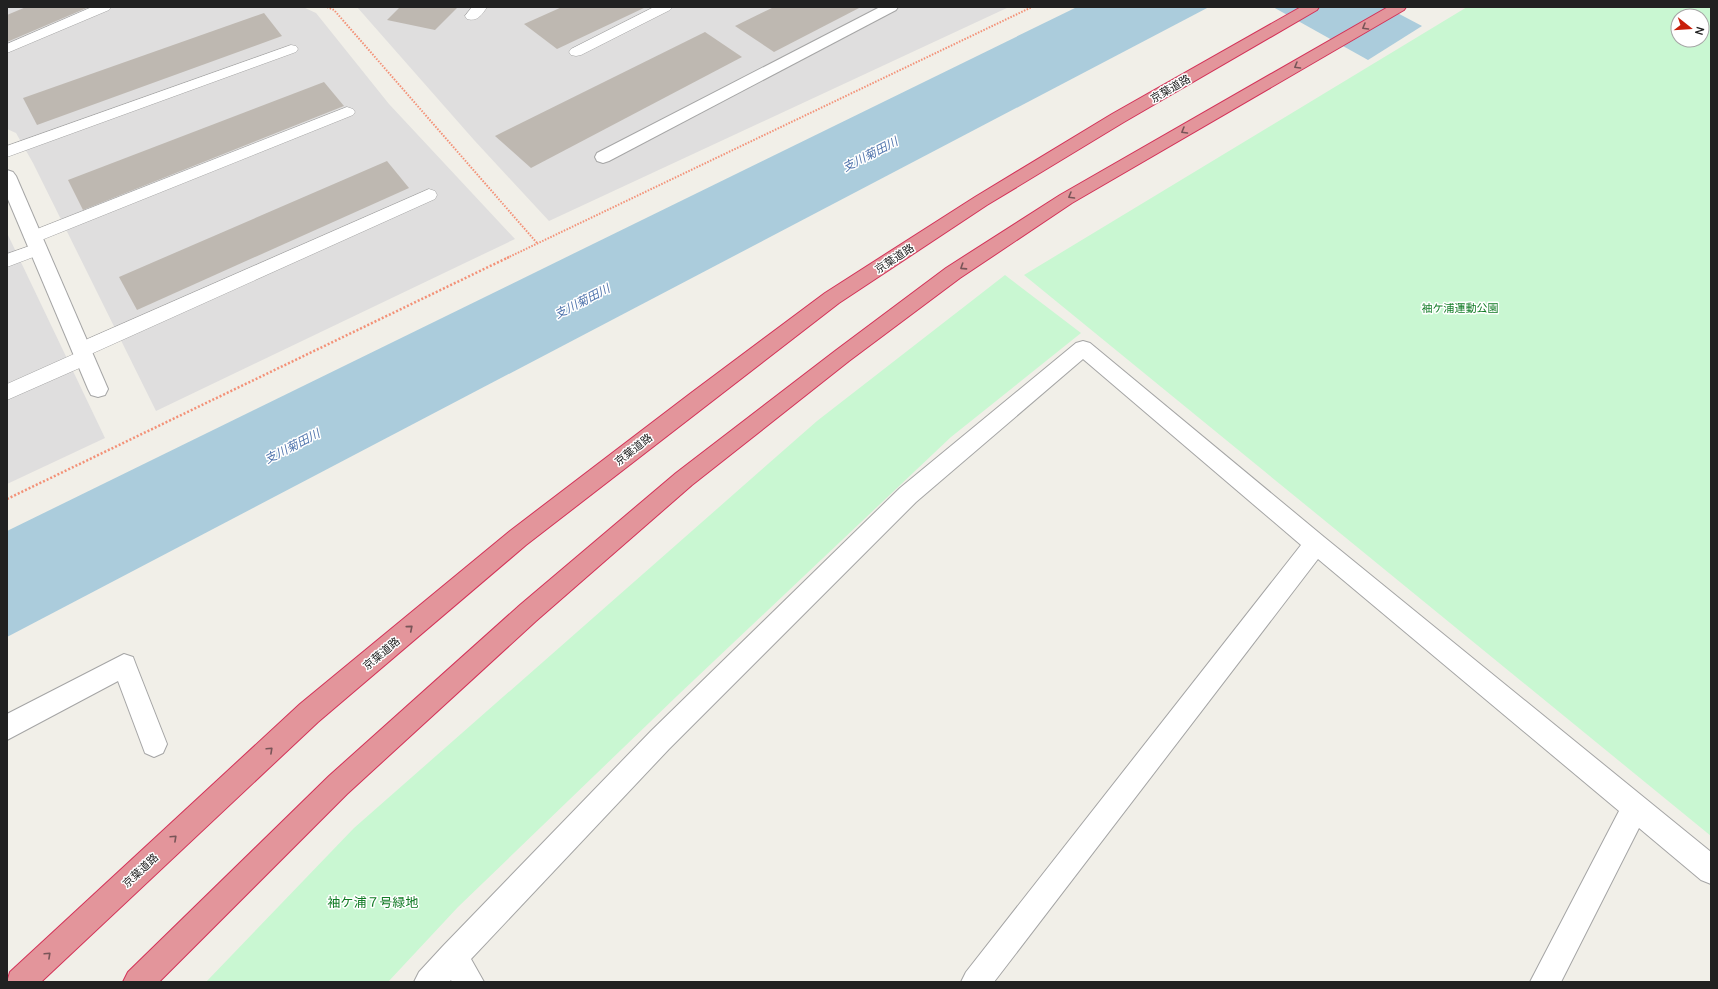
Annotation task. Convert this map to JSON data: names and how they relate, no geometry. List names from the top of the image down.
{
  "streets": {
    "highway": ["京葉道路"]
  },
  "water": ["支川菊田川"],
  "parks": ["袖ケ浦運動公園", "袖ケ浦７号緑地"],
  "north": "right"
}
